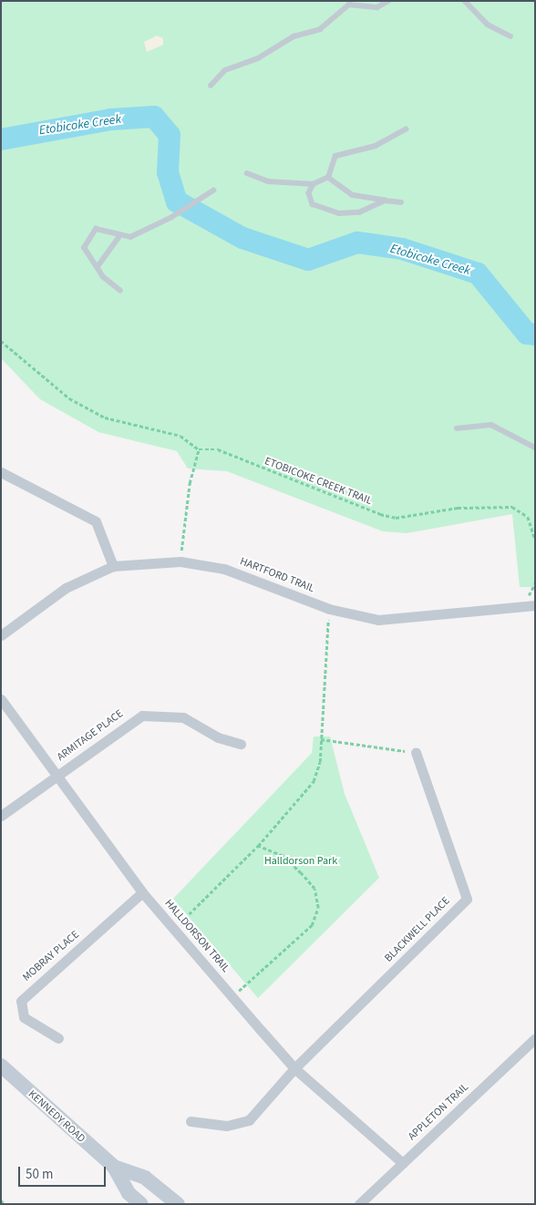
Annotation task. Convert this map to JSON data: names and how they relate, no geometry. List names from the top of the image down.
{
  "streets": {
    "main road": ["KENNEDY ROAD"],
    "street": [
      "HARTFORD TRAIL",
      "ARMITAGE PLACE",
      "BLACKWELL PLACE",
      "HALLDORSON TRAIL",
      "MOBRAY PLACE",
      "APPLETON TRAIL"
    ],
    "path": ["ETOBICOKE CREEK TRAIL"]
  },
  "crossings": [
    ["ARMITAGE PLACE", "HALLDORSON TRAIL"],
    ["BLACKWELL PLACE", "HALLDORSON TRAIL"],
    ["HALLDORSON TRAIL", "MOBRAY PLACE"],
    ["HALLDORSON TRAIL", "APPLETON TRAIL"]
  ],
  "water": ["Etobicoke Creek"],
  "parks": ["Halldorson Park"],
  "scale_bar": "50 m"
}
